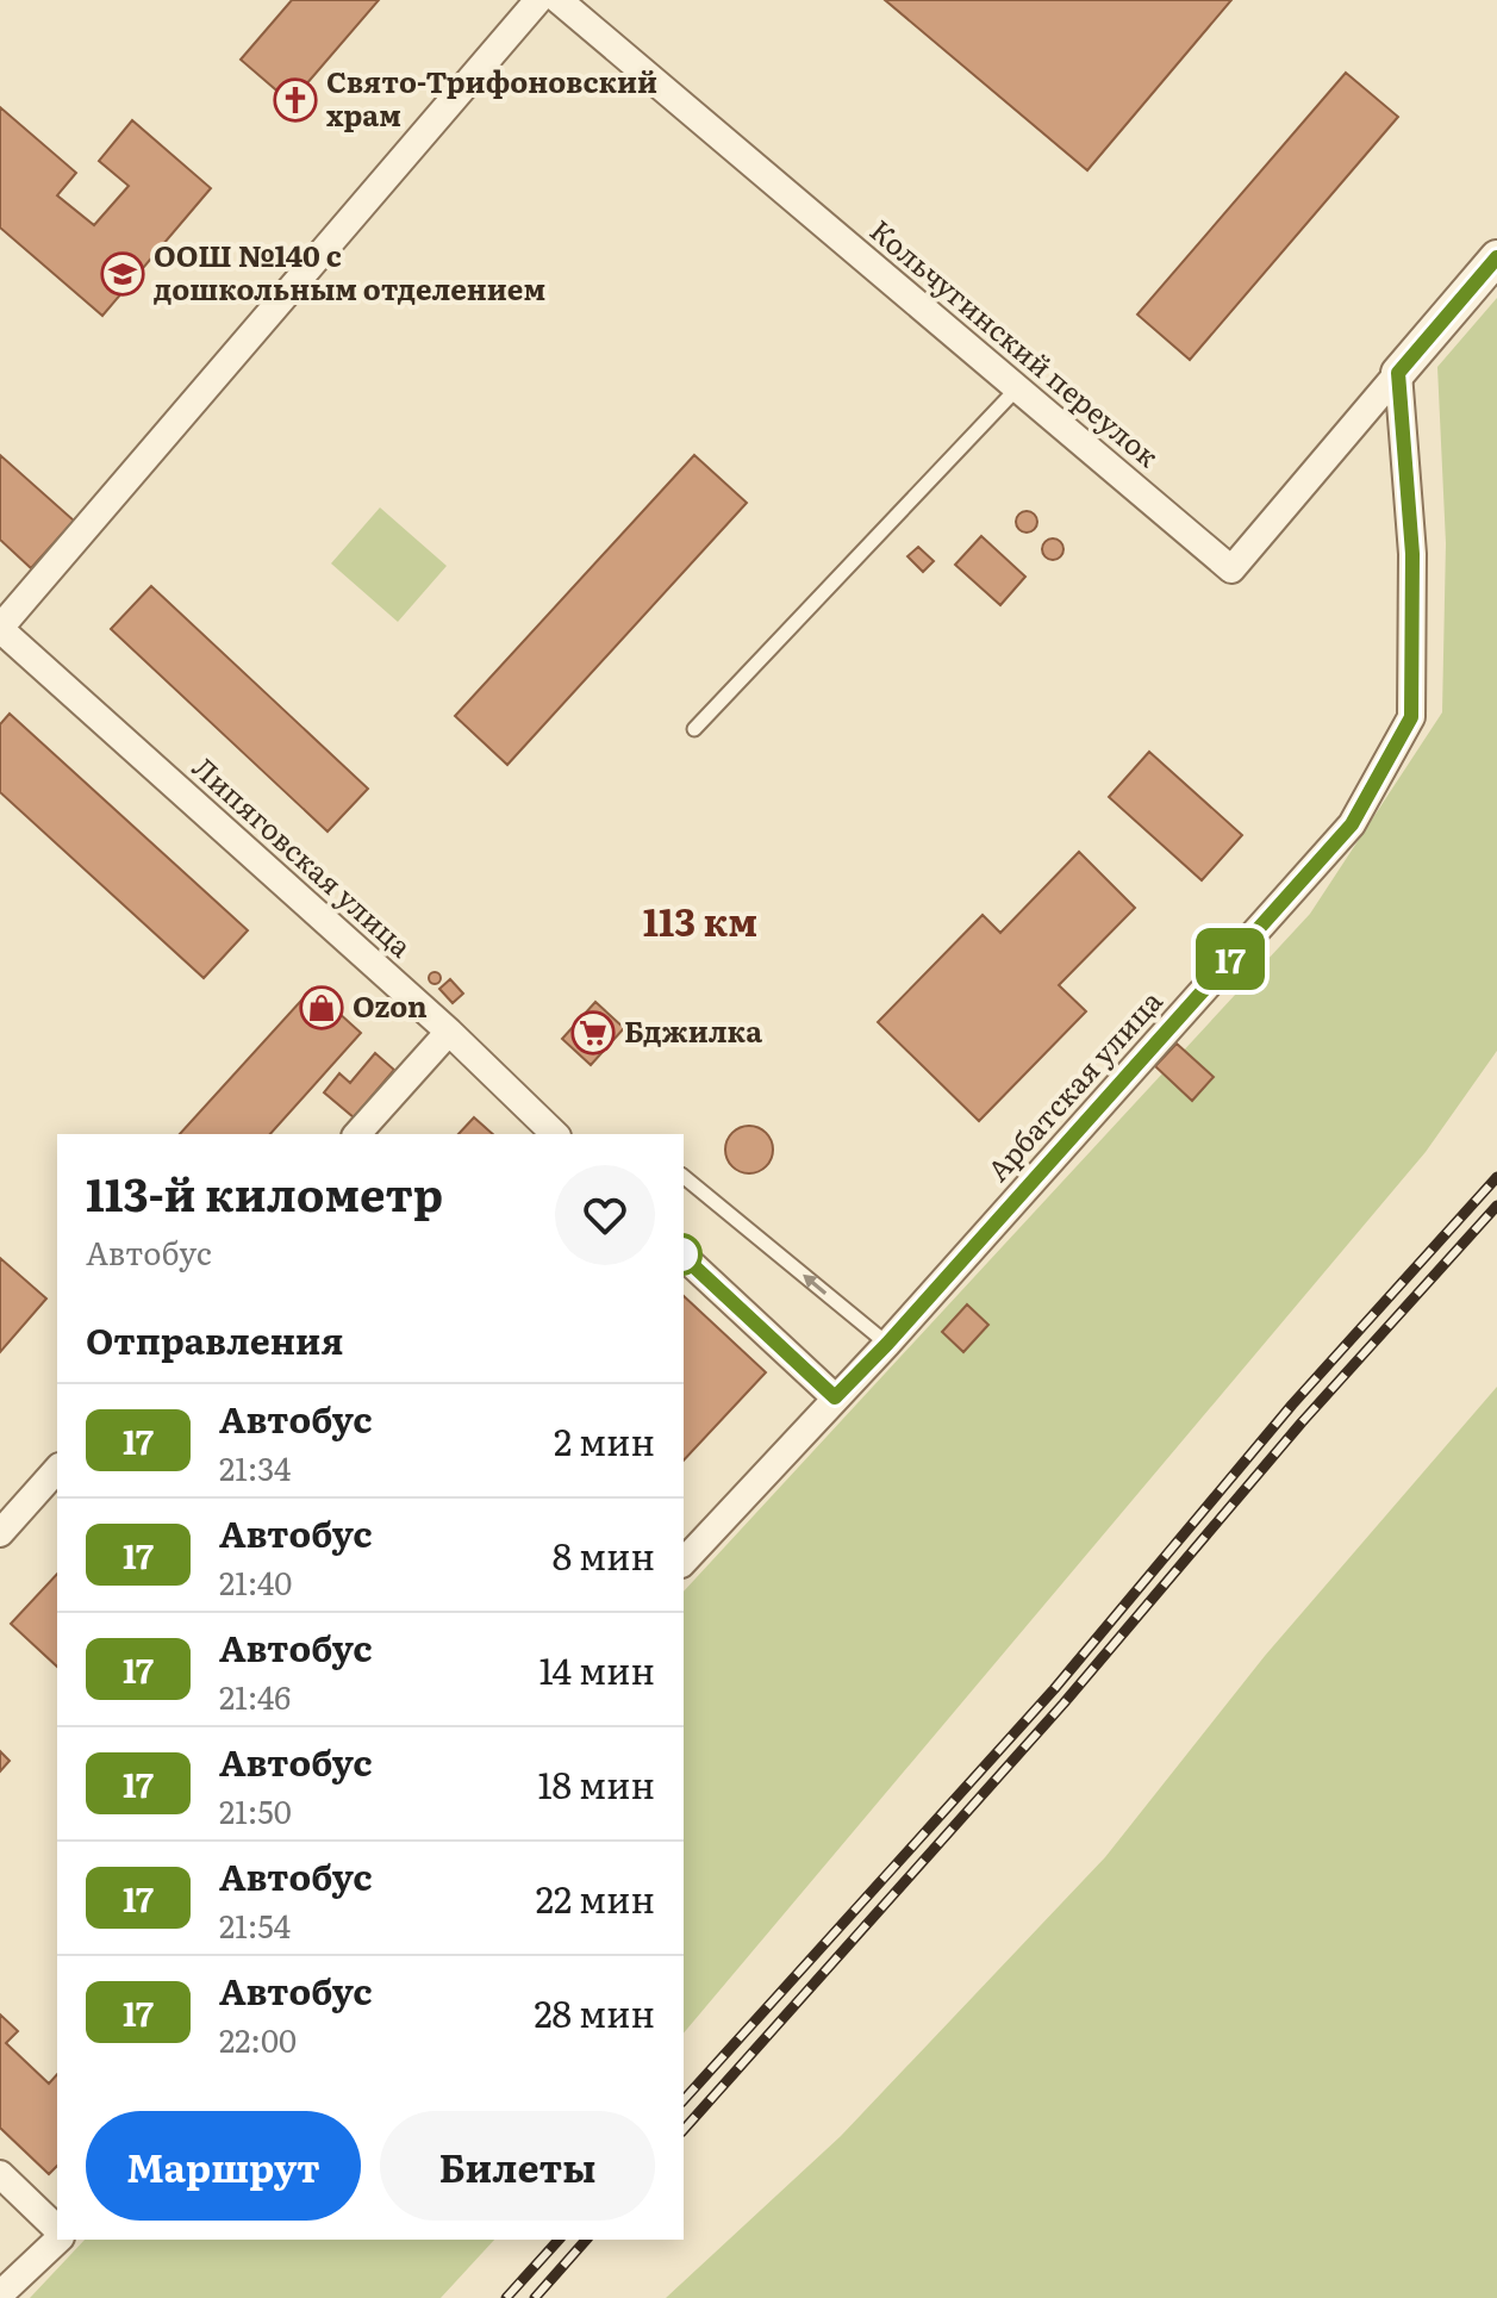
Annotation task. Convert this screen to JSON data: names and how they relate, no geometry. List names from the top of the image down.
{
  "streets": {
    "street": ["Кольчугинский переулок", "Липяговская улица", "Арбатская улица"]
  },
  "crossings": [
    ["Кольчугинский переулок", "Арбатская улица"]
  ],
  "districts": ["113 км"],
  "places": {
    "church": ["Свято-Трифоновский храм"],
    "school or university": ["ООШ №140 с дошкольным отделением"],
    "shop": ["Ozon"],
    "supermarket": ["Бджилка"]
  },
  "lines": ["bus line 17"],
  "page": {
    "on_map": "17",
    "heading": [
      ["113-й километр", "Автобус"],
      "Отправления"
    ],
    "list": [
      {
        "mark": "17",
        "name": "Автобус",
        "note": "21:34",
        "value": "2 мин"
      },
      {
        "mark": "17",
        "name": "Автобус",
        "note": "21:40",
        "value": "8 мин"
      },
      {
        "mark": "17",
        "name": "Автобус",
        "note": "21:46",
        "value": "14 мин"
      },
      {
        "mark": "17",
        "name": "Автобус",
        "note": "21:50",
        "value": "18 мин"
      },
      {
        "mark": "17",
        "name": "Автобус",
        "note": "21:54",
        "value": "22 мин"
      },
      {
        "mark": "17",
        "name": "Автобус",
        "note": "22:00",
        "value": "28 мин"
      }
    ],
    "buttons": ["Маршрут", "Билеты"]
  }
}
